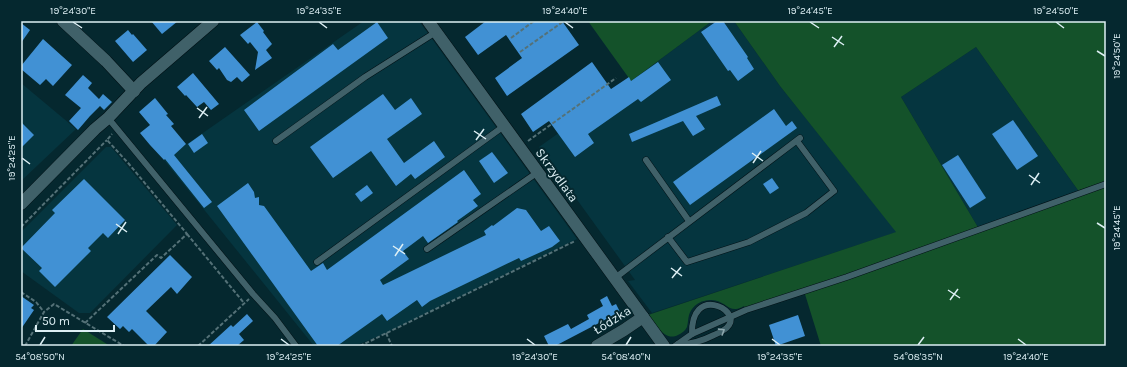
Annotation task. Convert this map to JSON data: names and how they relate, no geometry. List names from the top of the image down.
{
  "streets": {
    "street": ["Skrzydlata", "Łódzka"]
  },
  "crossings": [
    ["Skrzydlata", "Łódzka"]
  ],
  "scale_bar": "50 m",
  "coordinates": [
    "19°24'30\"E",
    "19°24'35\"E",
    "19°24'40\"E",
    "19°24'45\"E",
    "19°24'50\"E",
    "19°24'25\"E",
    "54°08'50\"N",
    "54°08'40\"N",
    "54°08'35\"N"
  ]
}
